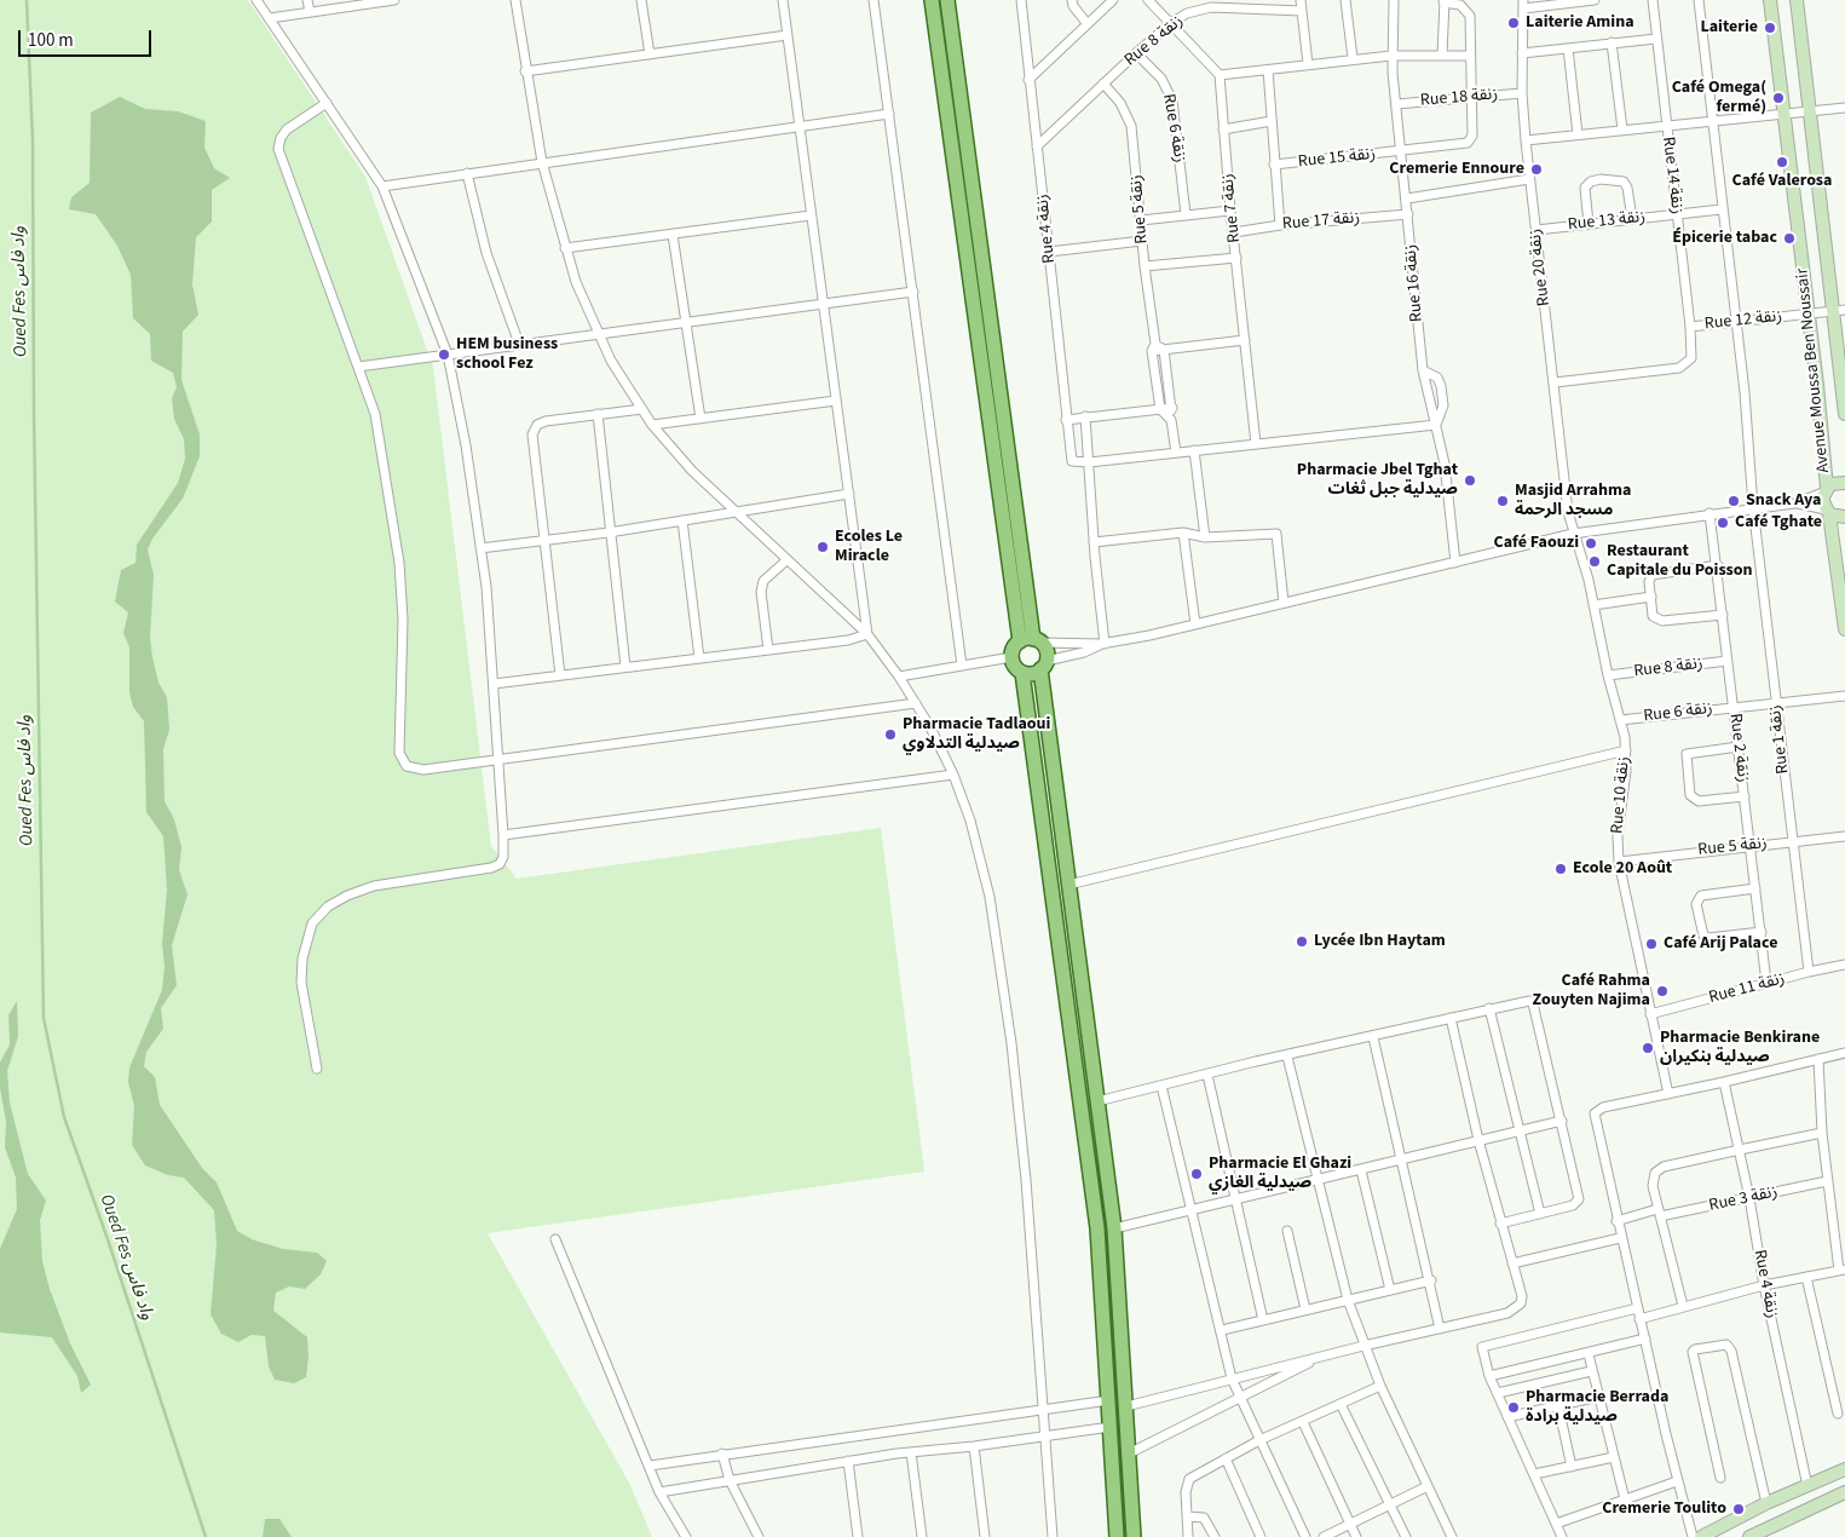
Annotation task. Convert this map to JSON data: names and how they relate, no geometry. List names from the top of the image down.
{
  "streets": {
    "street": [
      "Rue 8 زنقة",
      "Rue 18 زنقة",
      "Rue 6 زنقة",
      "Rue 15 زنقة",
      "Rue 14 زنقة",
      "Rue 7 زنقة",
      "Rue 5 زنقة",
      "Rue 17 زنقة",
      "Rue 13 زنقة",
      "Rue 4 زنقة",
      "Rue 20 زنقة",
      "Rue 16 زنقة",
      "Rue 12 زنقة",
      "Avenue Moussa Ben Noussair",
      "Rue 1 زنقة",
      "Rue 2 زنقة",
      "Rue 10 زنقة",
      "Rue 11 زنقة",
      "Rue 3 زنقة"
    ]
  },
  "crossings": [
    ["Rue 8 زنقة", "Rue 6 زنقة"],
    ["Rue 8 زنقة", "Rue 5 زنقة"],
    ["Rue 8 زنقة", "Rue 4 زنقة"],
    ["Rue 8 زنقة", "Rue 2 زنقة"],
    ["Rue 8 زنقة", "Rue 10 زنقة"],
    ["Rue 18 زنقة", "Rue 20 زنقة"],
    ["Rue 18 زنقة", "Rue 16 زنقة"],
    ["Rue 6 زنقة", "Rue 1 زنقة"],
    ["Rue 6 زنقة", "Rue 2 زنقة"],
    ["Rue 6 زنقة", "Rue 10 زنقة"],
    ["Rue 15 زنقة", "Rue 17 زنقة"],
    ["Rue 15 زنقة", "Rue 16 زنقة"],
    ["Rue 14 زنقة", "Rue 13 زنقة"],
    ["Rue 14 زنقة", "Rue 20 زنقة"],
    ["Rue 14 زنقة", "Rue 12 زنقة"],
    ["Rue 7 زنقة", "Rue 17 زنقة"],
    ["Rue 5 زنقة", "Rue 1 زنقة"],
    ["Rue 5 زنقة", "Rue 2 زنقة"],
    ["Rue 5 زنقة", "Rue 10 زنقة"],
    ["Rue 17 زنقة", "Rue 16 زنقة"],
    ["Rue 13 زنقة", "Rue 20 زنقة"],
    ["Rue 4 زنقة", "Rue 3 زنقة"],
    ["Rue 20 زنقة", "Rue 10 زنقة"],
    ["Rue 12 زنقة", "Avenue Moussa Ben Noussair"],
    ["Rue 1 زنقة", "Rue 11 زنقة"],
    ["Rue 2 زنقة", "Rue 11 زنقة"],
    ["Rue 10 زنقة", "Rue 11 زنقة"]
  ],
  "water": ["Oued Fes واد فاس"],
  "places": [
    "Laiterie Amina",
    "Laiterie",
    "Café Omega( fermé)",
    "Café Valerosa",
    "Cremerie Ennoure",
    "Épicerie tabac",
    "HEM business school Fez",
    "Pharmacie Jbel Tghat صيدلية جبل ثغات",
    "Masjid Arrahma مسجد الرحمة",
    "Snack Aya",
    "Café Tghate",
    "Café Faouzi",
    "Ecoles Le Miracle",
    "Restaurant Capitale du Poisson",
    "Pharmacie Tadlaoui صيدلية التدلاوي",
    "Ecole 20 Août",
    "Lycée Ibn Haytam",
    "Café Arij Palace",
    "Café Rahma Zouyten Najima",
    "Pharmacie Benkirane صيدلية بنكيران",
    "Pharmacie El Ghazi صيدلية الغازي",
    "Pharmacie Berrada صيدلية برادة",
    "Cremerie Toulito"
  ],
  "scale_bar": "100 m"
}
